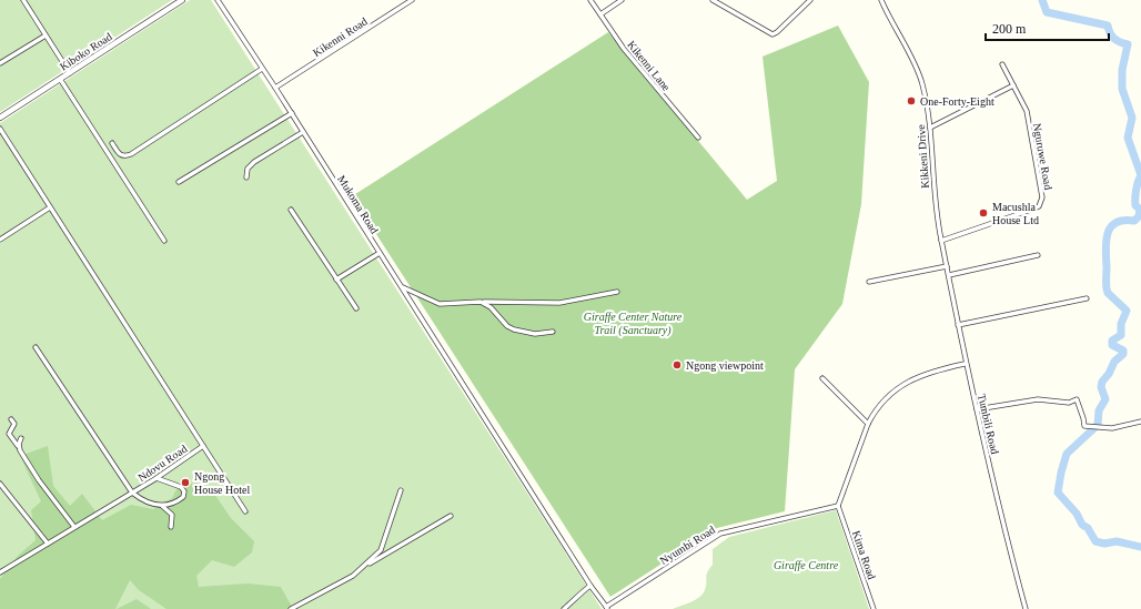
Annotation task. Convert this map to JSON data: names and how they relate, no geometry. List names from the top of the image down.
{
  "streets": {
    "street": [
      "Kikenni Road",
      "Kiboko Road",
      "Kikenni Lane",
      "Kikkeni Drive",
      "Nguruwe Road",
      "Mukoma Road",
      "Tumbili Road",
      "Ndovu Road",
      "Nyumbi Road",
      "Kima Road"
    ]
  },
  "crossings": [
    ["Kikenni Road", "Mukoma Road"],
    ["Kikkeni Drive", "Nguruwe Road"],
    ["Kikkeni Drive", "Tumbili Road"],
    ["Nguruwe Road", "Tumbili Road"],
    ["Mukoma Road", "Nyumbi Road"],
    ["Nyumbi Road", "Kima Road"]
  ],
  "parks": ["Giraffe Center Nature Trail (Sanctuary)", "Giraffe Centre"],
  "places": [
    "One-Forty-Eight",
    "Macushla House Ltd",
    "Ngong viewpoint",
    "Ngong House Hotel"
  ],
  "scale_bar": "200 m"
}
